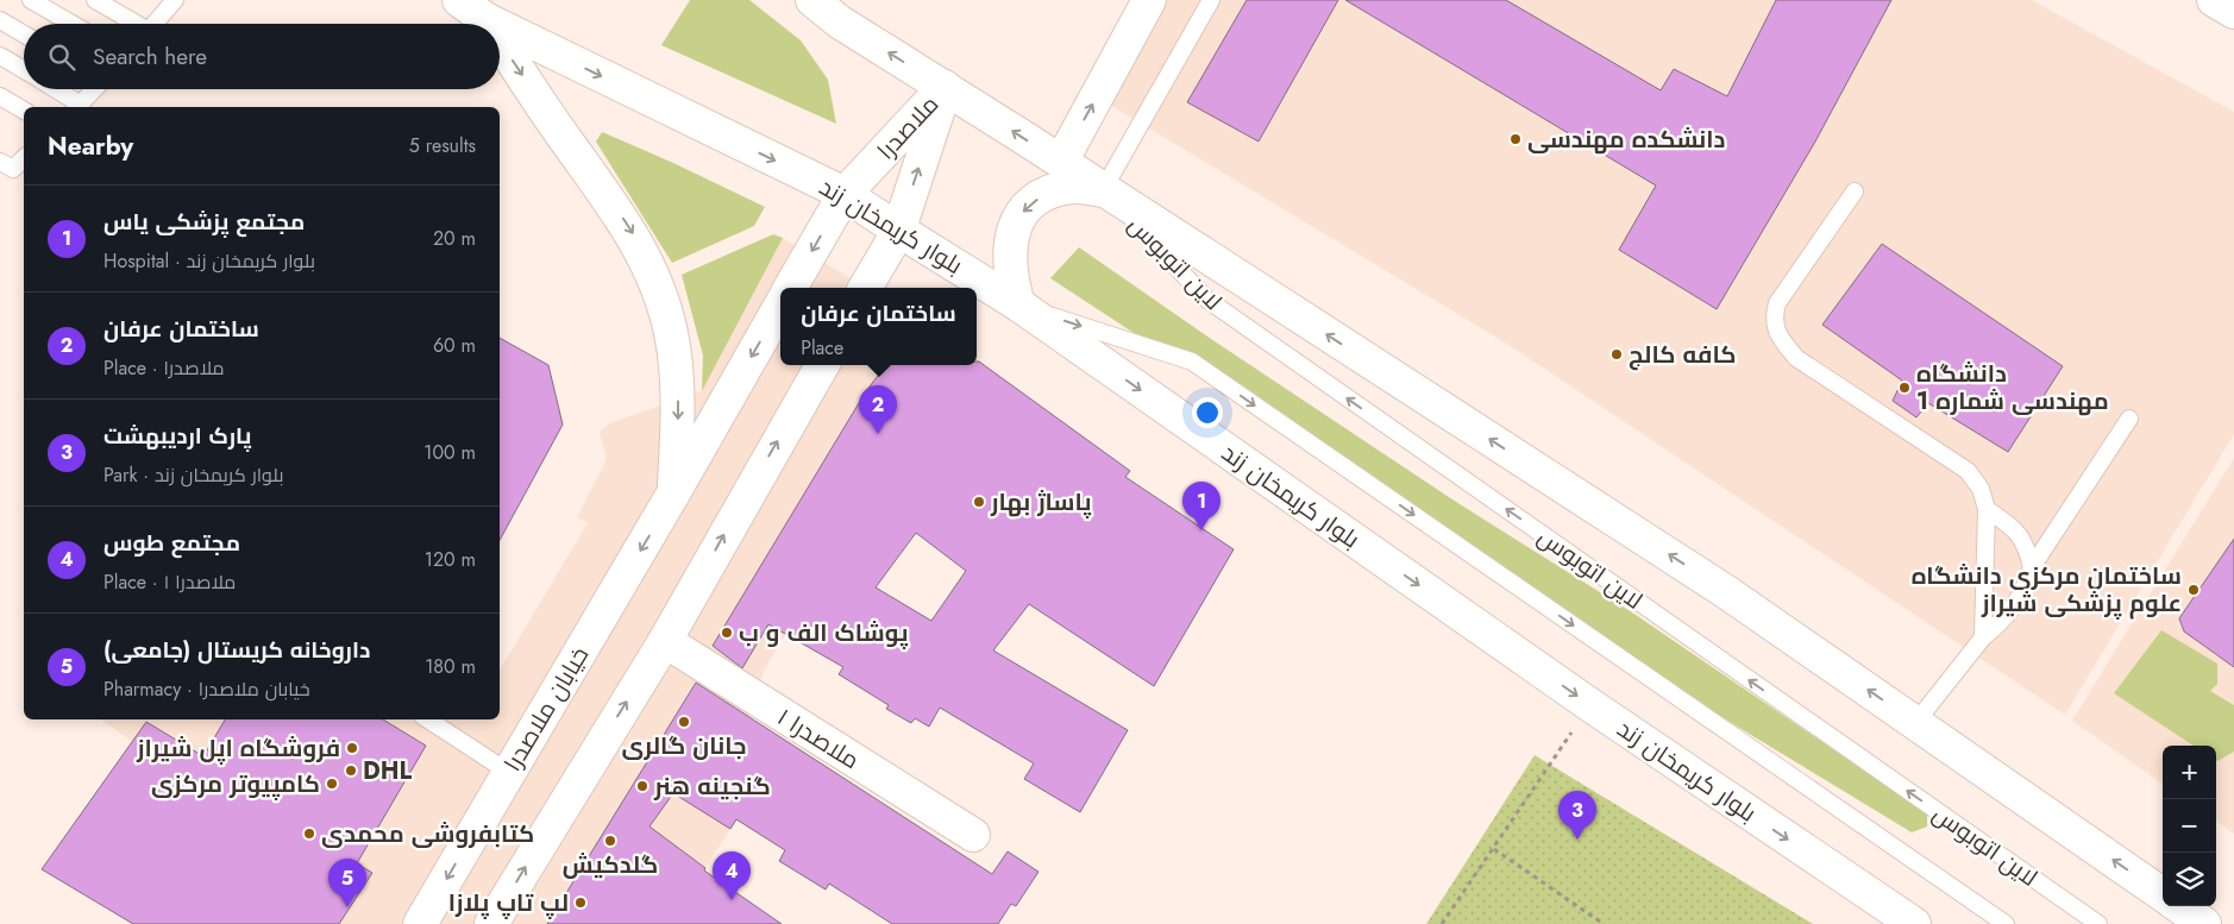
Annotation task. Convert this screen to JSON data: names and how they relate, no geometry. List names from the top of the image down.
{
  "streets": {
    "main road": [
      "ملاصدرا",
      "بلوار کریمخان زند",
      "خیابان ملاصدرا",
      "۱ ملاصدرا"
    ],
    "lane": ["لاین اتوبوس"]
  },
  "crossings": [
    ["ملاصدرا", "بلوار کریمخان زند"]
  ],
  "places": [
    "دانشکده مهندسی",
    "کافه کالج",
    "دانشگاه مهندسی شماره 1",
    "پاساژ بهار",
    "ساختمان مرکزی دانشگاه علوم پزشکی شیراز",
    "پوشاک الف و ب",
    "جانان گالری",
    "فروشگاه اپل شیراز",
    "DHL",
    "کامپیوتر مرکزی",
    "گنجينه هنر",
    "کتابفروشی محمدی",
    "گلدکیش",
    "لپ تاپ پلازا"
  ],
  "page": {
    "search": "Search here",
    "heading": ["Nearby", "5 results"],
    "list": [
      {
        "mark": "1",
        "name": "مجتمع پزشکی یاس",
        "note": "Hospital · بلوار کریمخان زند",
        "value": "20 m"
      },
      {
        "mark": "2",
        "name": "ساختمان عرفان",
        "note": "Place · ملاصدرا",
        "value": "60 m"
      },
      {
        "mark": "3",
        "name": "پارک اردیبهشت",
        "note": "Park · بلوار کریمخان زند",
        "value": "100 m"
      },
      {
        "mark": "4",
        "name": "مجتمع طوس",
        "note": "Place · ۱ ملاصدرا",
        "value": "120 m"
      },
      {
        "mark": "5",
        "name": "داروخانه کریستال (جامعی)",
        "note": "Pharmacy · خیابان ملاصدرا",
        "value": "180 m"
      }
    ],
    "popup": ["ساختمان عرفان", "Place"],
    "pins": [
      "2",
      "1",
      "3",
      "4",
      "5"
    ],
    "map_buttons": ["+", "−"]
  }
}
